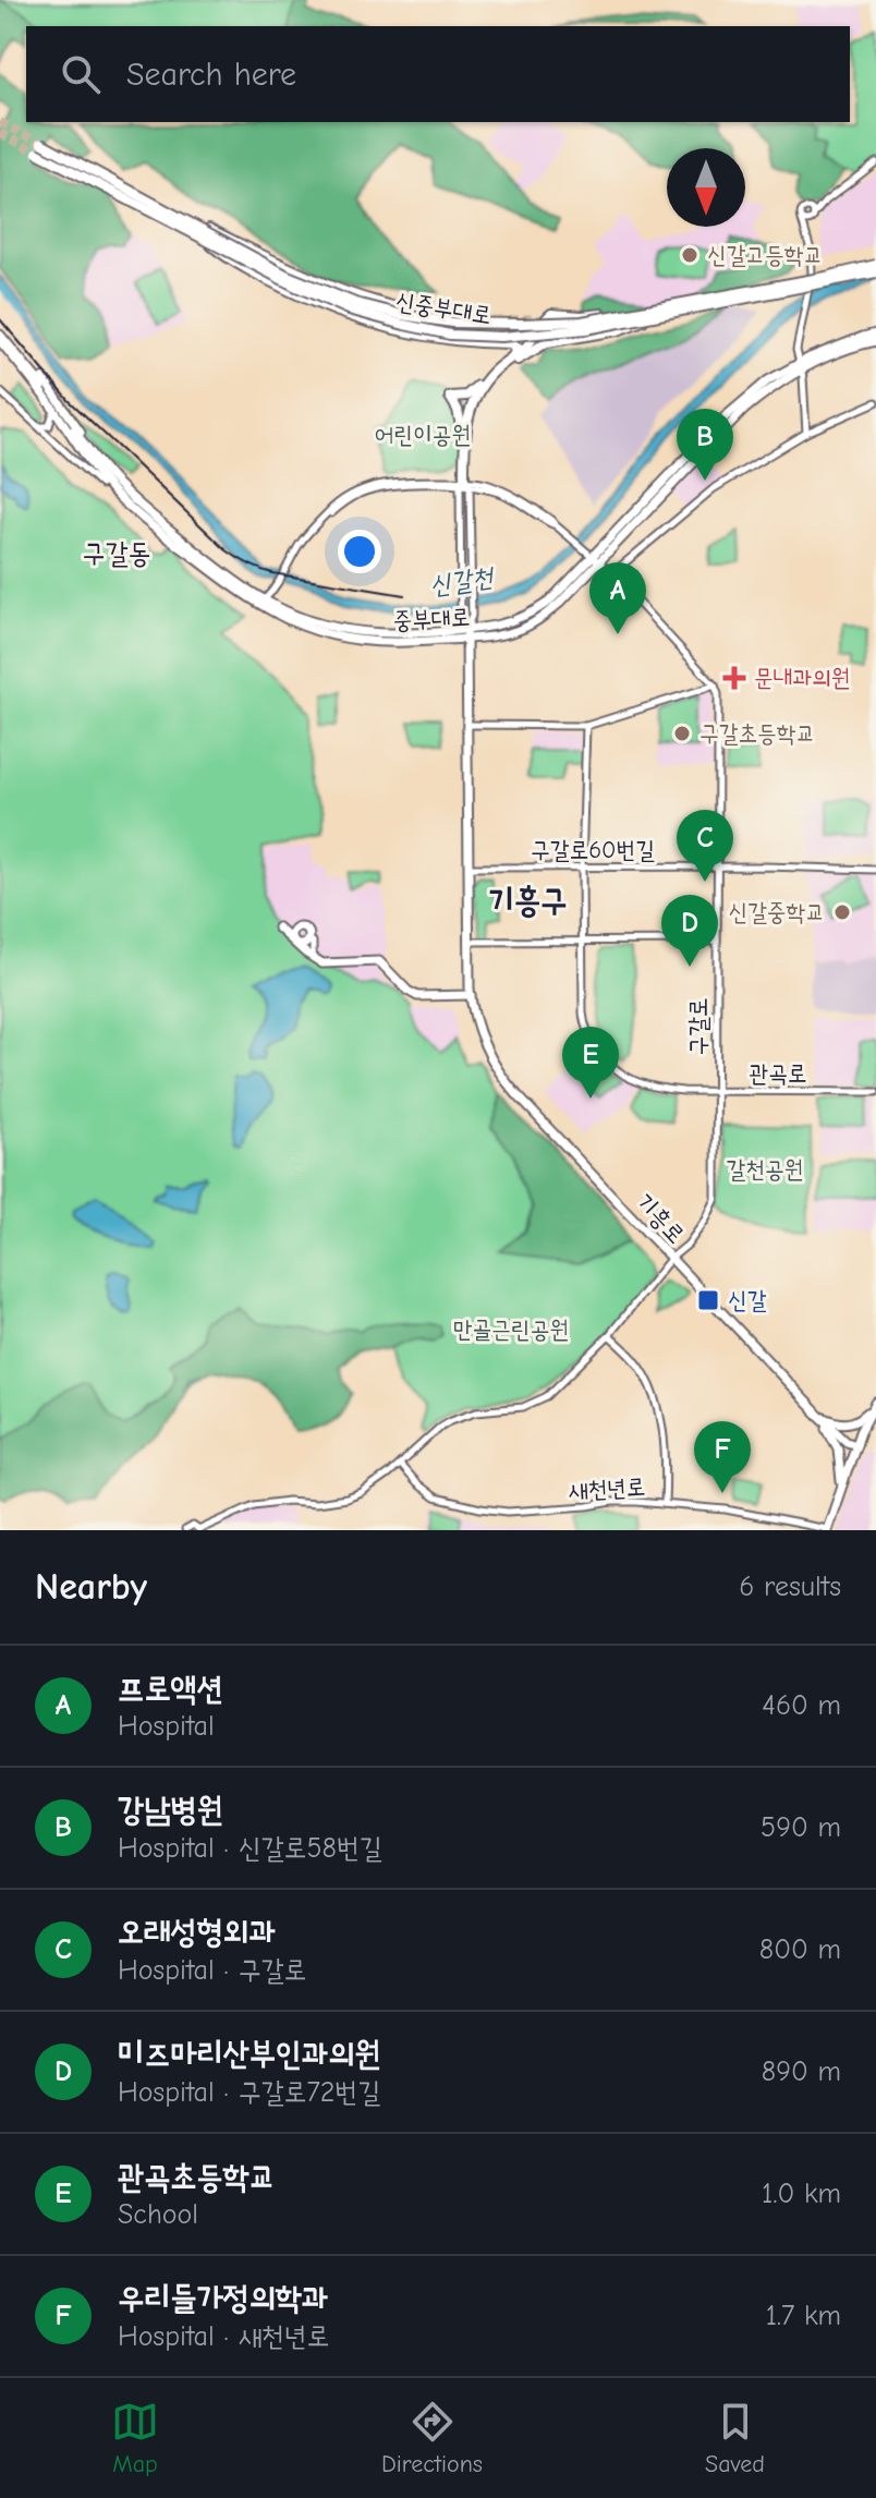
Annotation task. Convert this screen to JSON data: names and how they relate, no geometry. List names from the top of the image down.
{
  "streets": {
    "highway": ["신중부대로"],
    "main road": ["중부대로", "기흥로"],
    "street": [
      "구갈로60번길",
      "구갈로",
      "관곡로",
      "새천년로"
    ]
  },
  "crossings": [
    ["중부대로", "기흥로"],
    ["구갈로60번길", "구갈로"],
    ["구갈로60번길", "관곡로"],
    ["구갈로60번길", "기흥로"],
    ["구갈로", "관곡로"],
    ["구갈로", "기흥로"],
    ["구갈로", "새천년로"]
  ],
  "districts": ["구갈동", "기흥구"],
  "water": ["신갈천"],
  "parks": ["어린이공원", "갈천공원", "만골근린공원"],
  "places": {
    "other": ["신갈고등학교", "구갈초등학교", "신갈중학교"],
    "health": ["문내과의원"],
    "transit": ["신갈"]
  },
  "north": "bottom",
  "page": {
    "search": "Search here",
    "pins": [
      "B",
      "A",
      "C",
      "D",
      "E",
      "F"
    ],
    "heading": ["Nearby", "6 results"],
    "list": [
      {
        "mark": "A",
        "name": "프로액션",
        "note": "Hospital",
        "value": "460 m"
      },
      {
        "mark": "B",
        "name": "강남병원",
        "note": "Hospital · 신갈로58번길",
        "value": "590 m"
      },
      {
        "mark": "C",
        "name": "오래성형외과",
        "note": "Hospital · 구갈로",
        "value": "800 m"
      },
      {
        "mark": "D",
        "name": "미즈마리산부인과의원",
        "note": "Hospital · 구갈로72번길",
        "value": "890 m"
      },
      {
        "mark": "E",
        "name": "관곡초등학교",
        "note": "School",
        "value": "1.0 km"
      },
      {
        "mark": "F",
        "name": "우리들가정의학과",
        "note": "Hospital · 새천년로",
        "value": "1.7 km"
      }
    ],
    "nav": ["Map", "Directions", "Saved"]
  }
}
